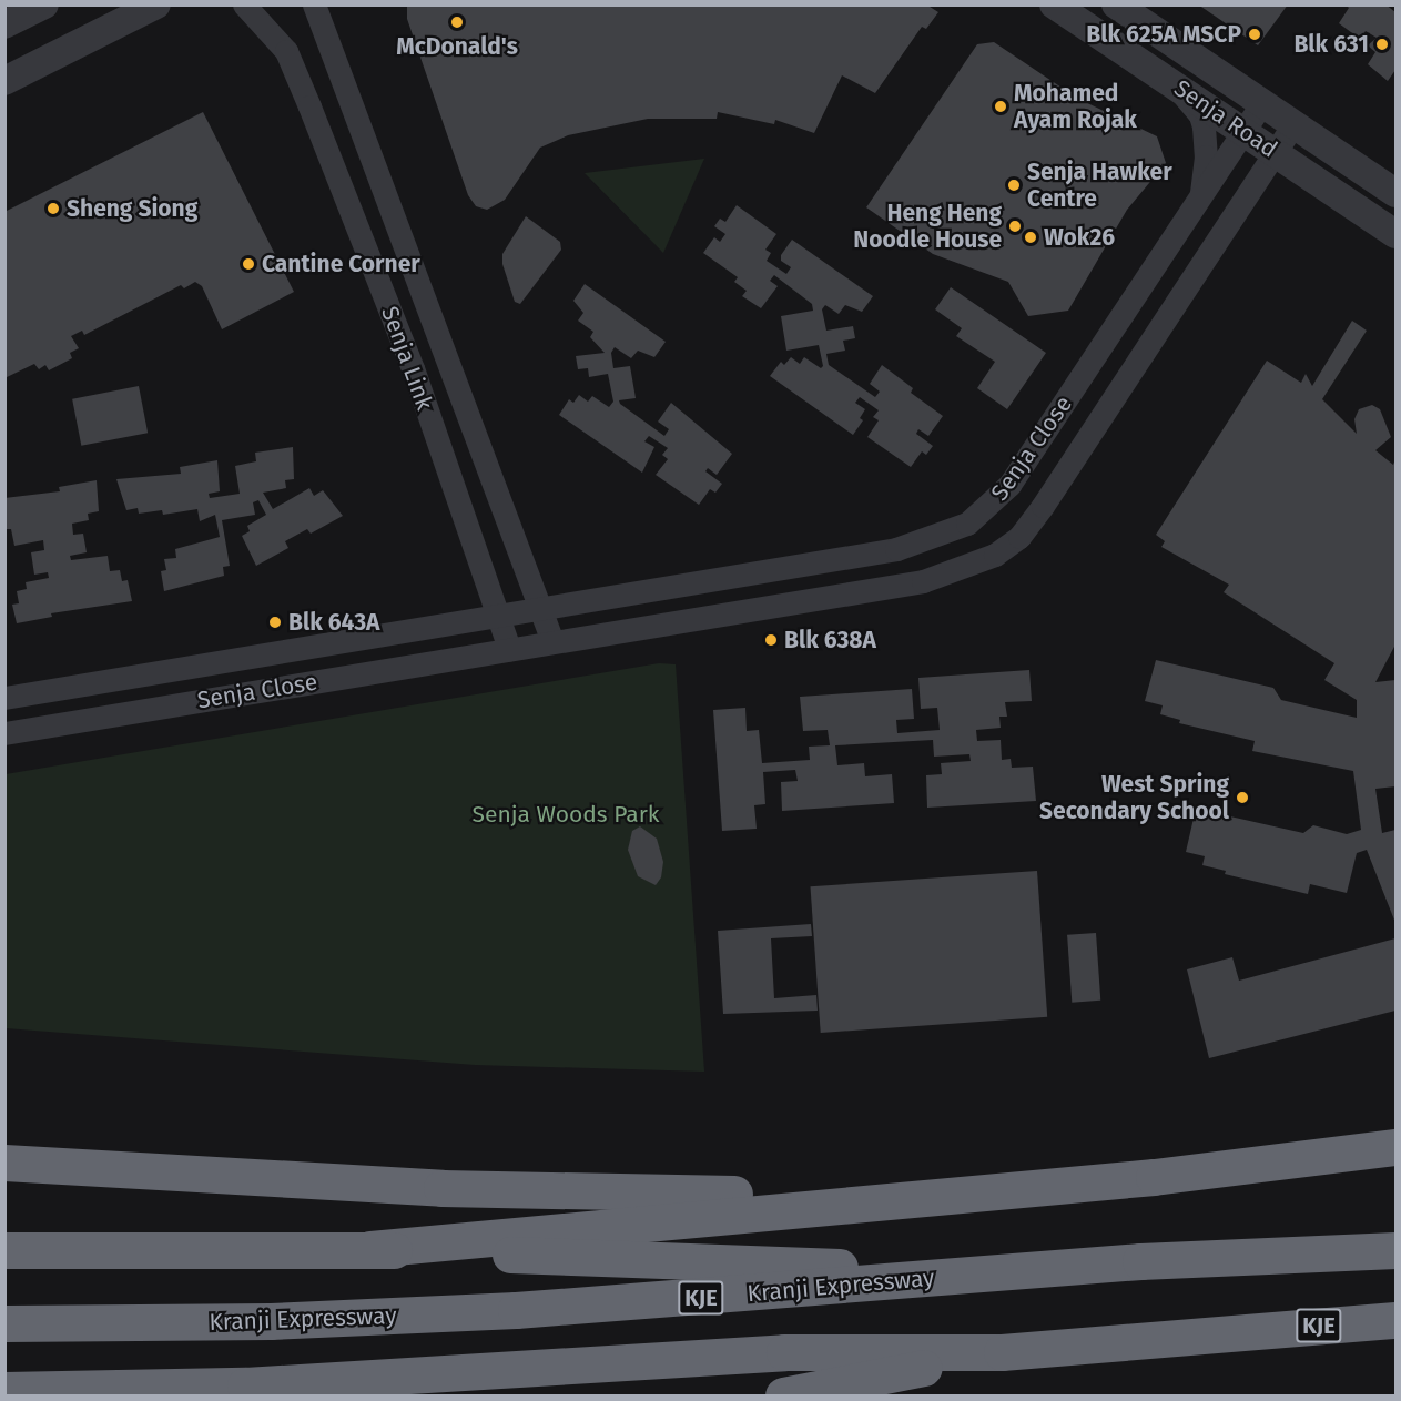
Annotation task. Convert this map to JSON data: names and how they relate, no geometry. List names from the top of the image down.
{
  "streets": {
    "highway": ["Kranji Expressway", "KJE"],
    "street": ["Senja Road", "Senja Link", "Senja Close"]
  },
  "crossings": [
    ["Senja Road", "Senja Close"],
    ["Senja Link", "Senja Close"]
  ],
  "parks": ["Senja Woods Park"],
  "places": [
    "McDonald's",
    "Blk 625A MSCP",
    "Blk 631",
    "Mohamed Ayam Rojak",
    "Senja Hawker Centre",
    "Sheng Siong",
    "Heng Heng Noodle House",
    "Wok26",
    "Cantine Corner",
    "Blk 643A",
    "Blk 638A",
    "West Spring Secondary School"
  ]
}
